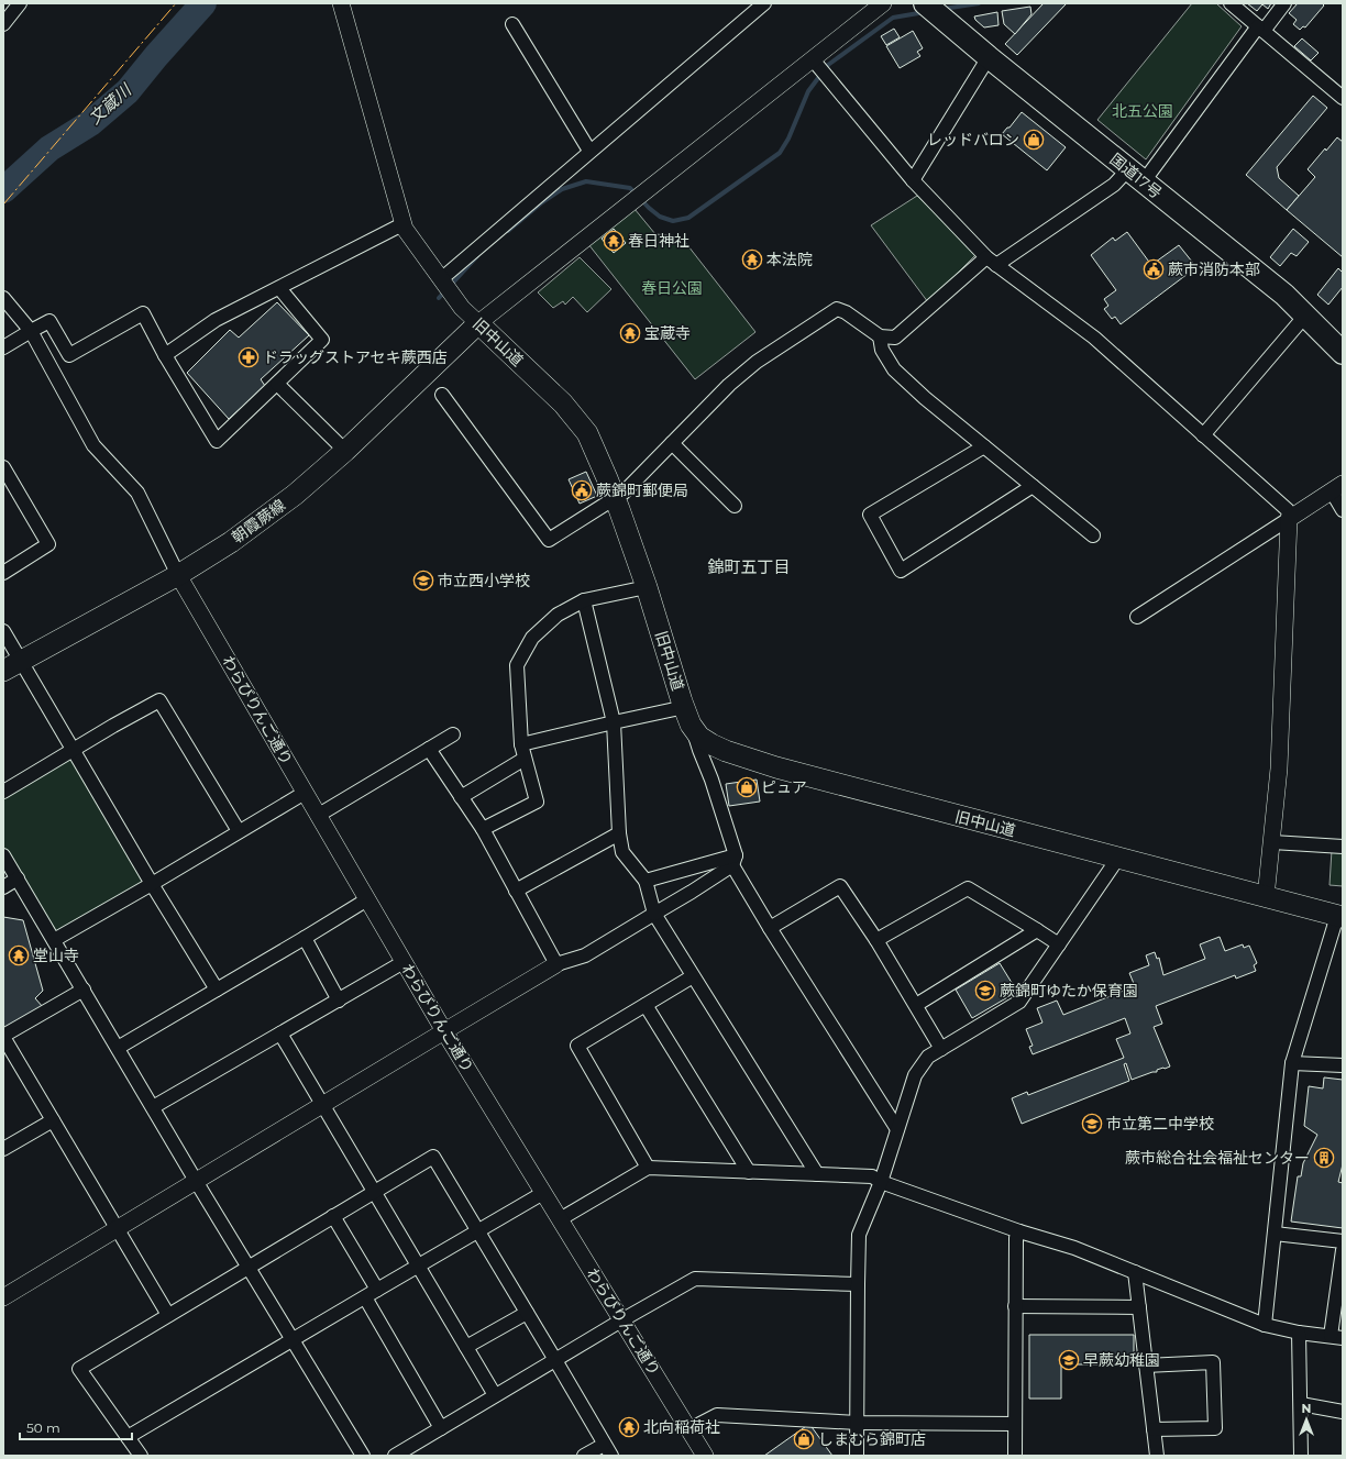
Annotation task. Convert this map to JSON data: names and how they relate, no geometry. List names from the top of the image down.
{
  "streets": {
    "highway": ["国道17号"],
    "main road": ["旧中山道", "朝霞蕨線"],
    "street": ["わらびりんご通り"]
  },
  "crossings": [
    ["旧中山道", "朝霞蕨線"],
    ["朝霞蕨線", "わらびりんご通り"]
  ],
  "districts": ["錦町五丁目"],
  "water": ["文蔵川"],
  "parks": ["北五公園", "春日公園"],
  "places": {
    "shop": ["レッドバロン", "ピュア", "しまむら錦町店"],
    "temple": [
      "春日神社",
      "本法院",
      "宝蔵寺",
      "堂山寺",
      "北向稲荷社"
    ],
    "public building": ["蕨市消防本部", "蕨錦町郵便局"],
    "pharmacy": ["ドラッグストアセキ蕨西店"],
    "school or university": [
      "市立西小学校",
      "蕨錦町ゆたか保育園",
      "市立第二中学校",
      "早蕨幼稚園"
    ],
    "building": ["蕨市総合社会福祉センター"]
  },
  "scale_bar": "50 m",
  "north": "top"
}
